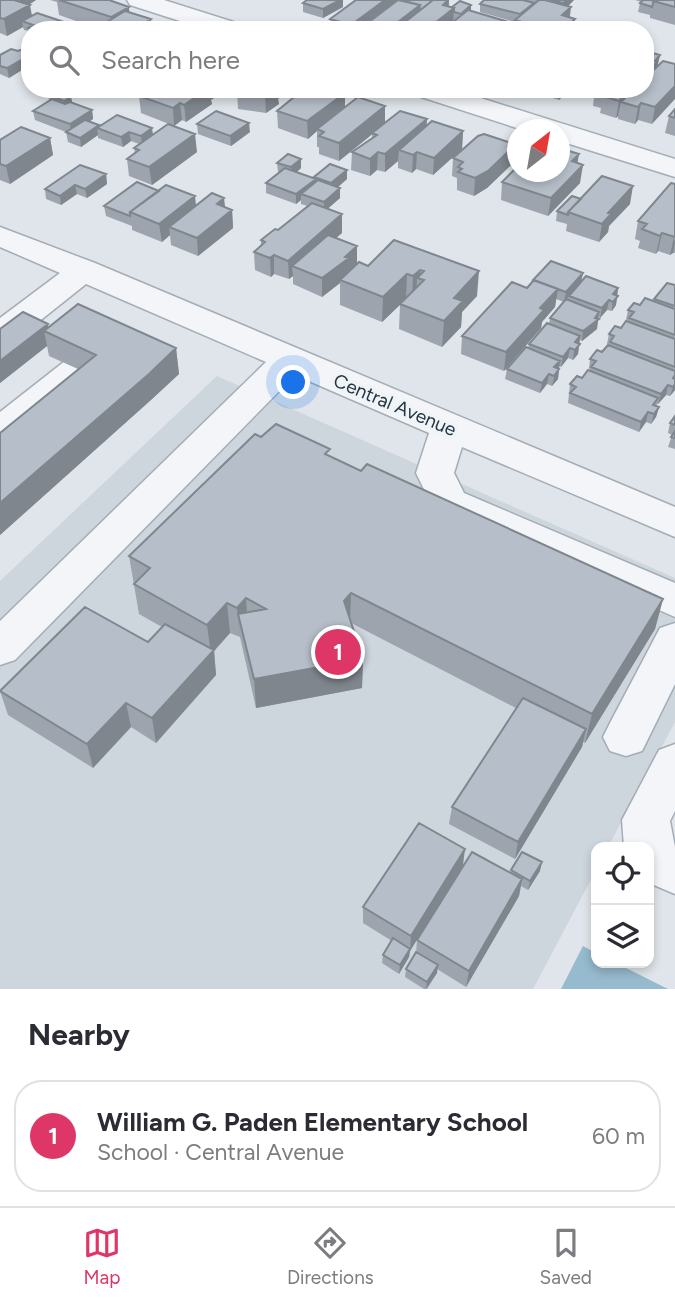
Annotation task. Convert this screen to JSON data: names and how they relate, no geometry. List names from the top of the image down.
{
  "streets": {
    "street": ["Central Avenue"]
  },
  "north": "top right",
  "page": {
    "search": "Search here",
    "pins": "1",
    "heading": "Nearby",
    "list": [
      {
        "mark": "1",
        "name": "William G. Paden Elementary School",
        "note": "School · Central Avenue",
        "value": "60 m"
      }
    ],
    "nav": ["Map", "Directions", "Saved"]
  }
}
